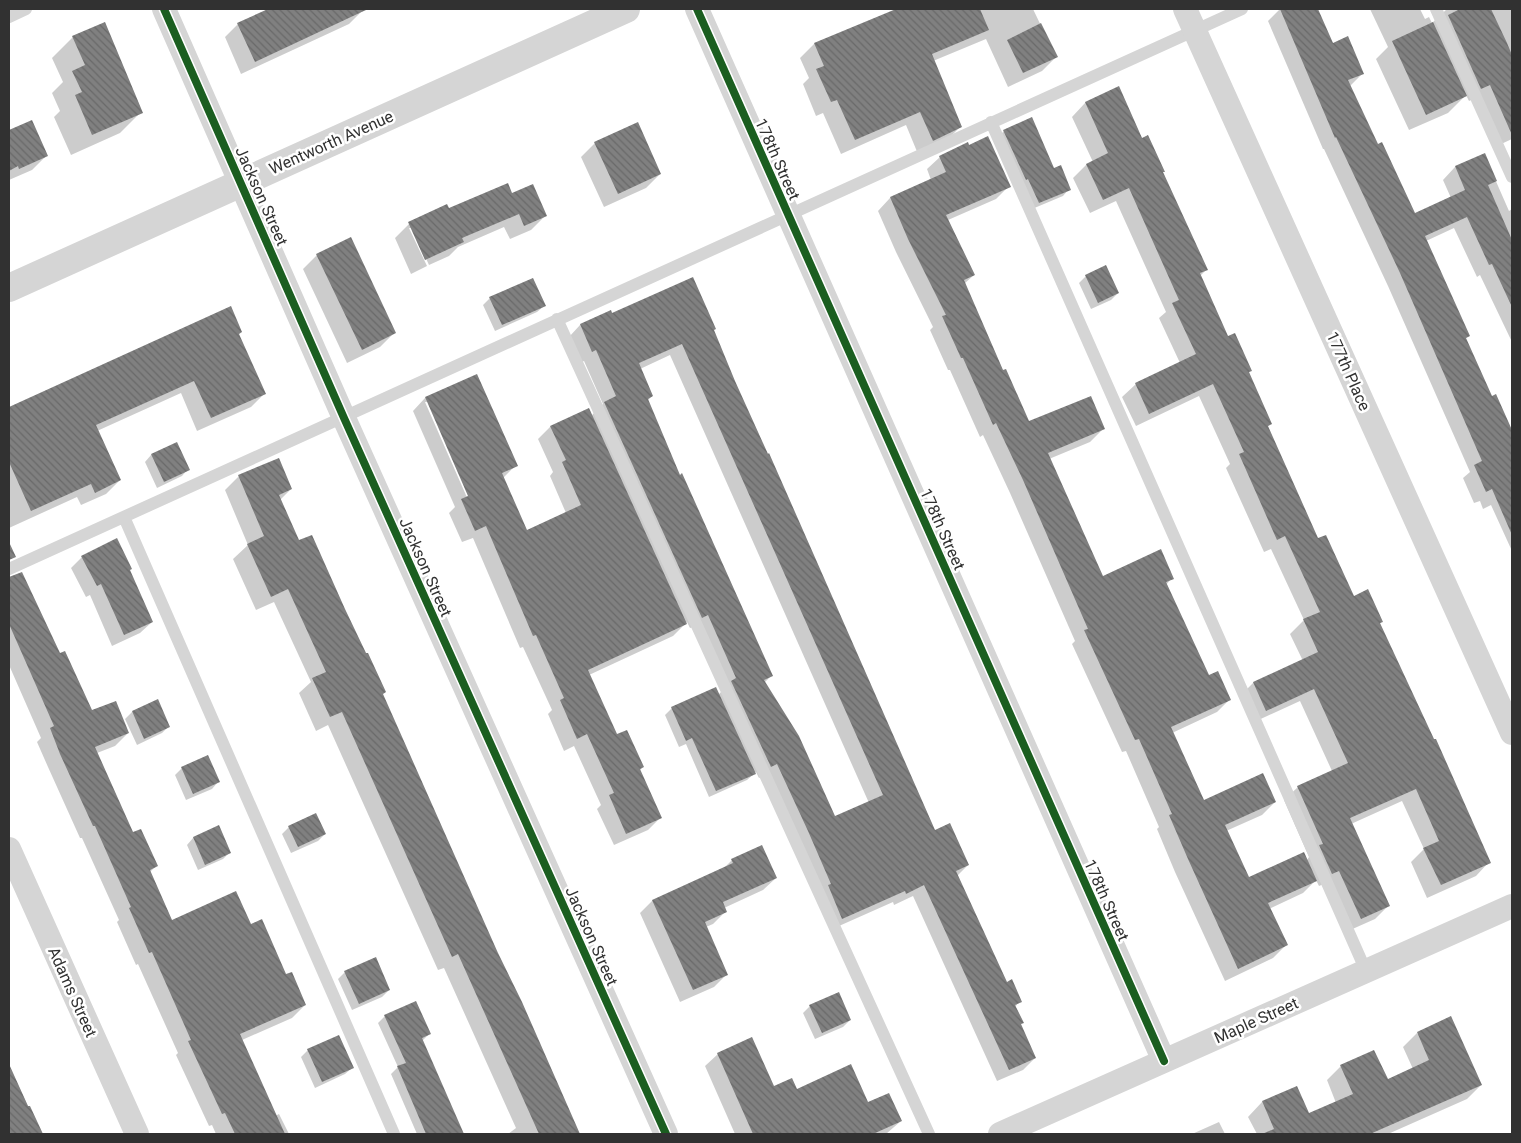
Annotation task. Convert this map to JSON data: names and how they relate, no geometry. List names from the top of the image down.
{
  "streets": {
    "street": [
      "Wentworth Avenue",
      "178th Street",
      "Jackson Street",
      "177th Place",
      "Adams Street",
      "Maple Street"
    ]
  },
  "crossings": [
    ["Wentworth Avenue", "Jackson Street"],
    ["178th Street", "Maple Street"]
  ]
}
